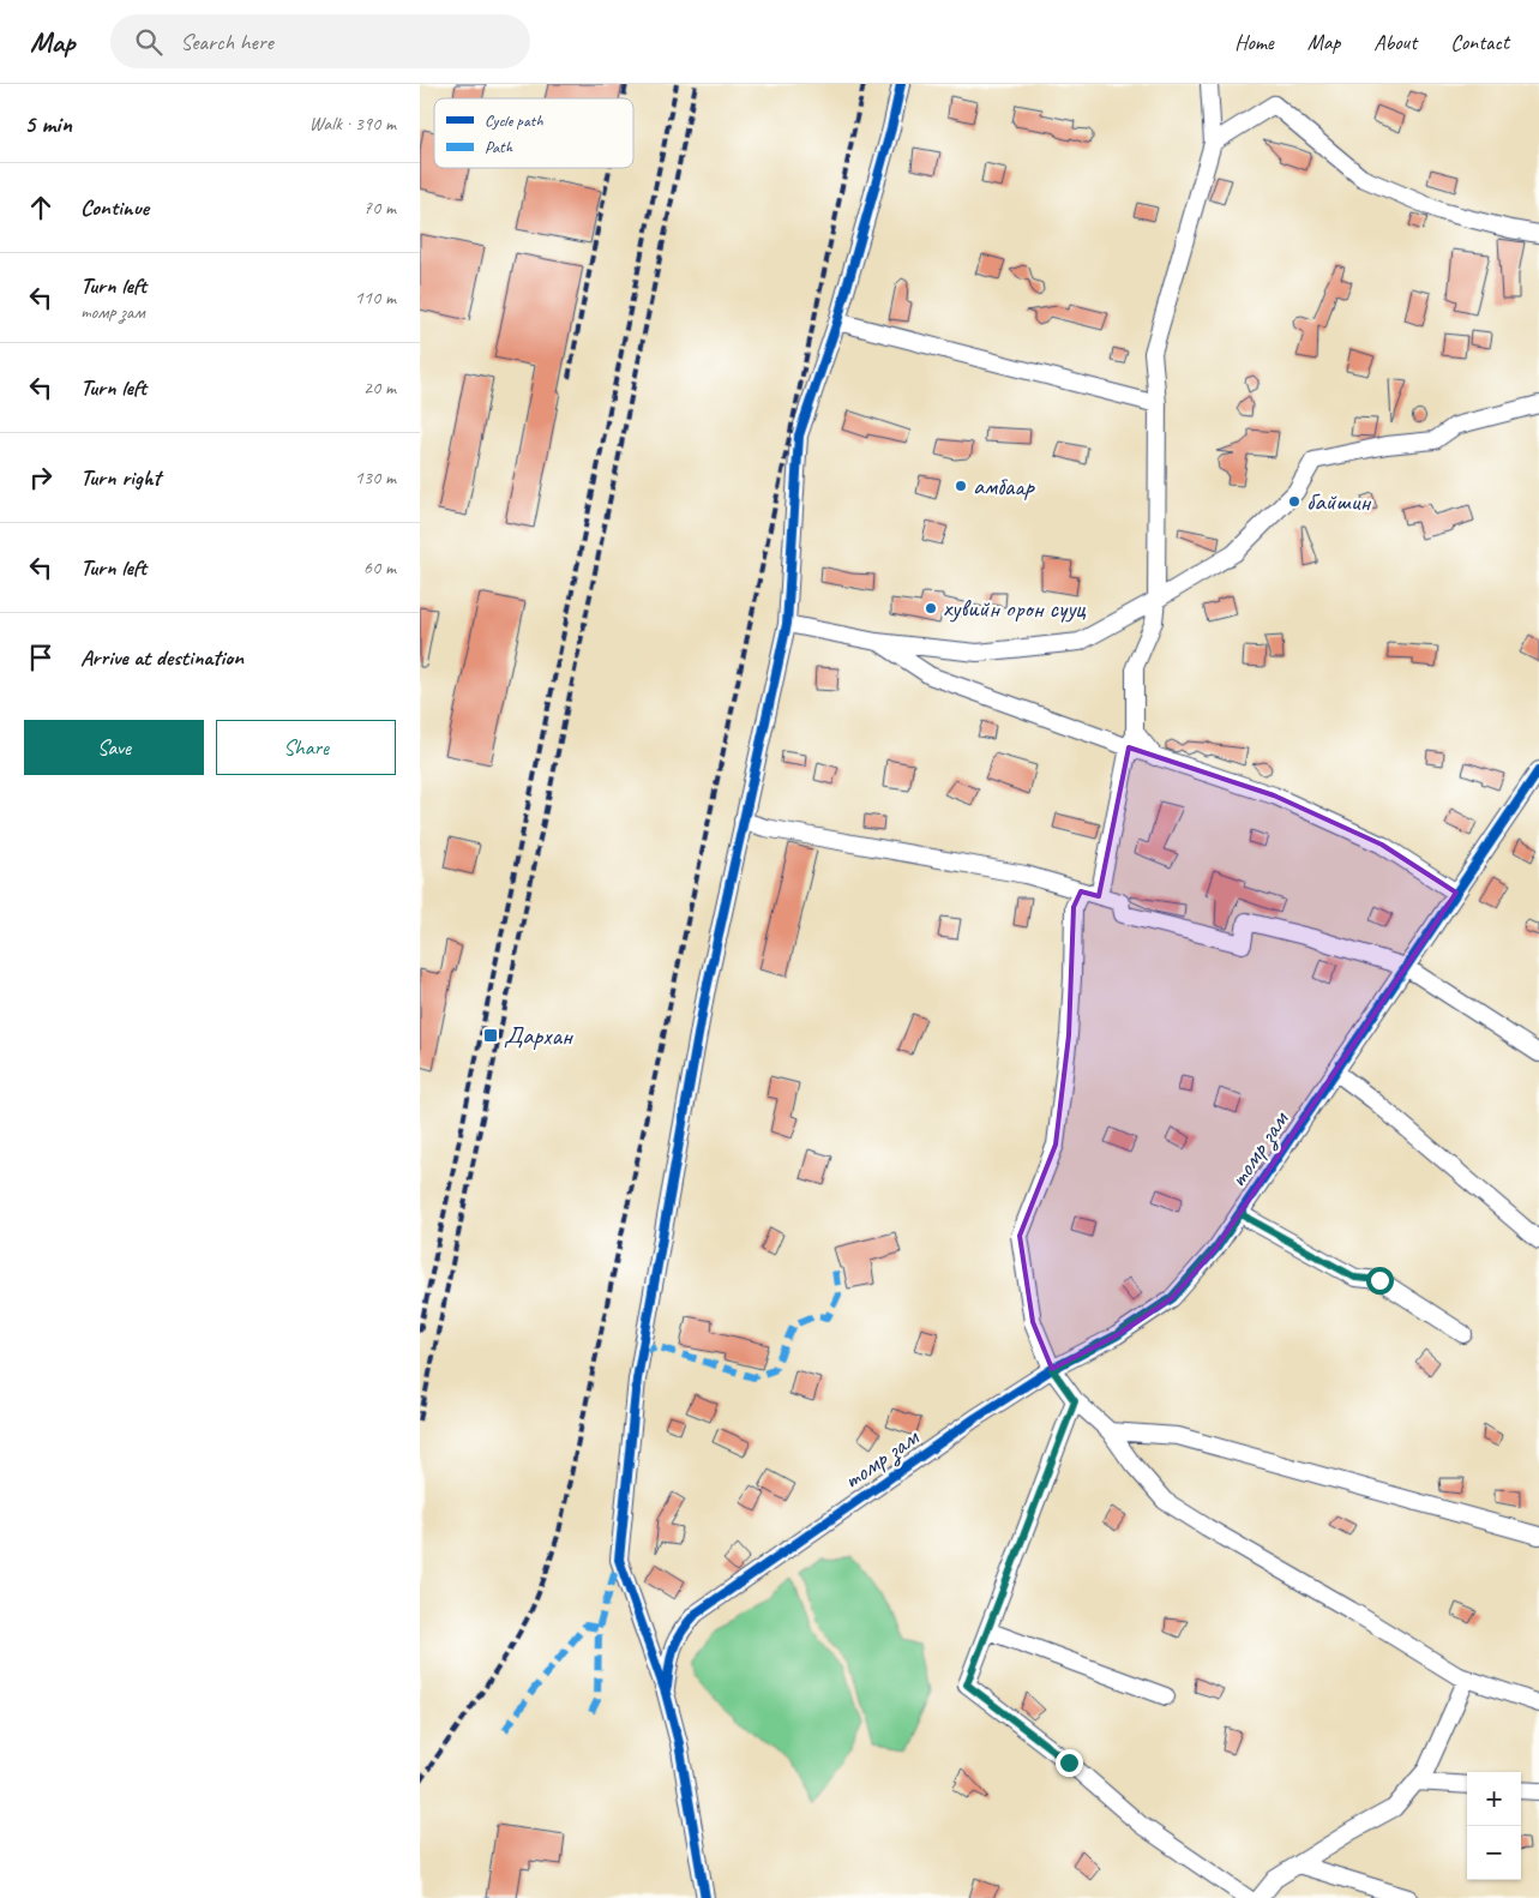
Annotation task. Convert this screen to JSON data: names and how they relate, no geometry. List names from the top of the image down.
{
  "streets": {
    "street": ["томр зам"]
  },
  "places": {
    "other": ["амбаар", "байшин", "хувийн орон сууц"],
    "transit": ["Дархан"]
  },
  "legend": ["Cycle path", "Path"],
  "page": {
    "header": "Map",
    "search": "Search here",
    "nav": [
      "Home",
      "Map",
      "About",
      "Contact"
    ],
    "heading": ["5 min", "Walk · 390 m"],
    "list": [
      ["Continue", "70 m"],
      ["Turn left", "томр зам", "110 m"],
      ["Turn left", "20 m"],
      ["Turn right", "130 m"],
      ["Turn left", "60 m"],
      "Arrive at destination"
    ],
    "buttons": ["Save", "Share"],
    "map_buttons": ["+", "−"]
  }
}
